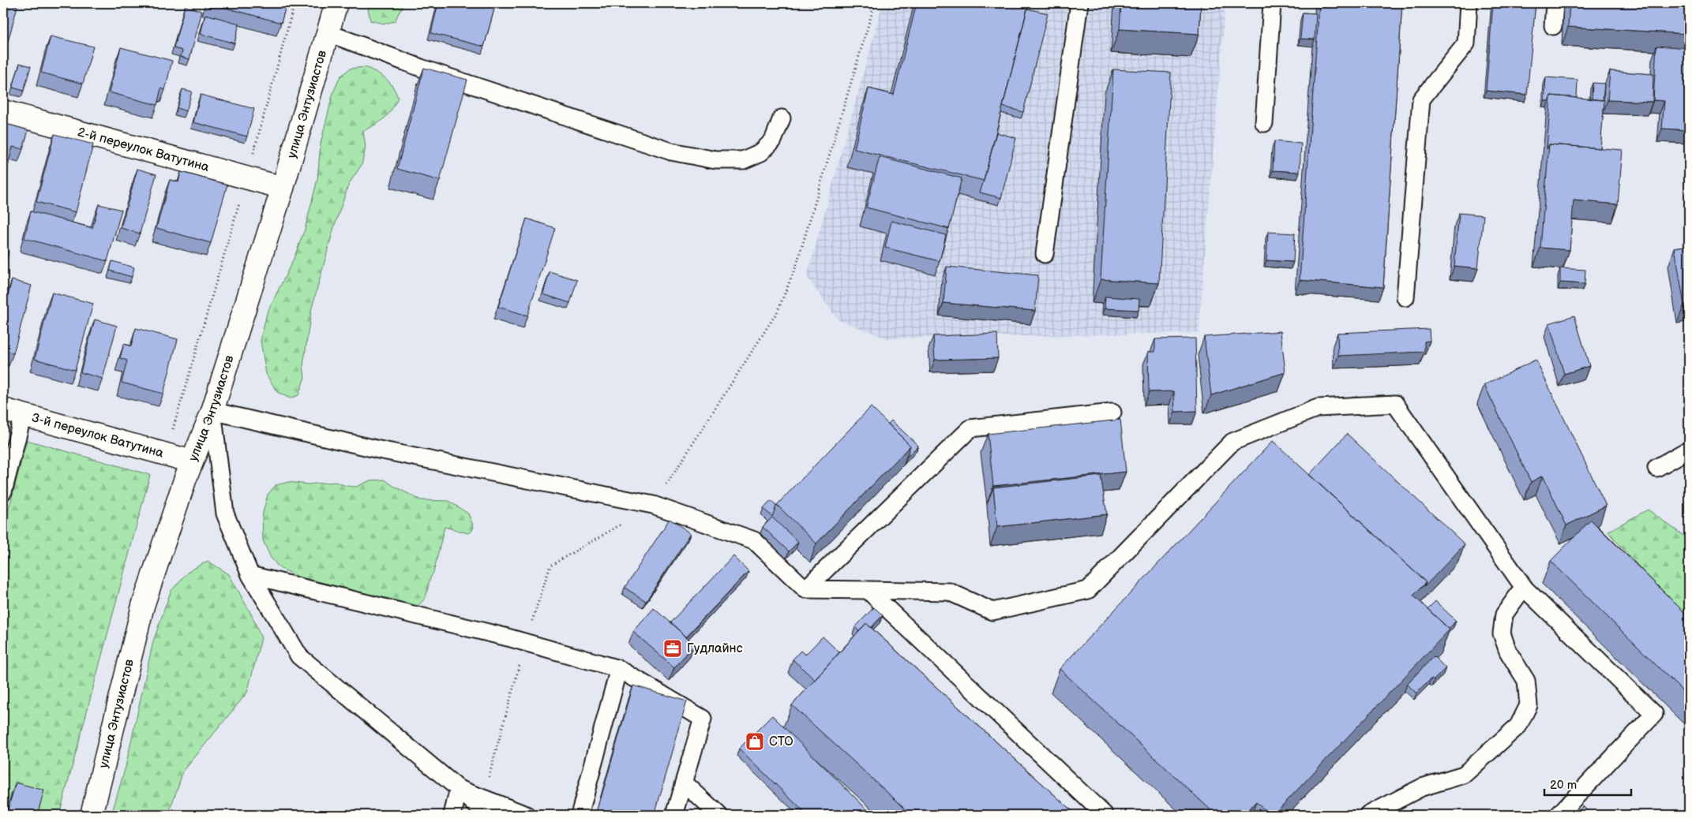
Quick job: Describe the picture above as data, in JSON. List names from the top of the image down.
{
  "streets": {
    "street": ["улица Энтузиастов", "2-й переулок Ватутина", "3-й переулок Ватутина"]
  },
  "crossings": [
    ["улица Энтузиастов", "2-й переулок Ватутина"],
    ["улица Энтузиастов", "3-й переулок Ватутина"]
  ],
  "places": {
    "office": ["Гудлайнс"],
    "shop": ["СТО"]
  },
  "scale_bar": "20 m"
}
